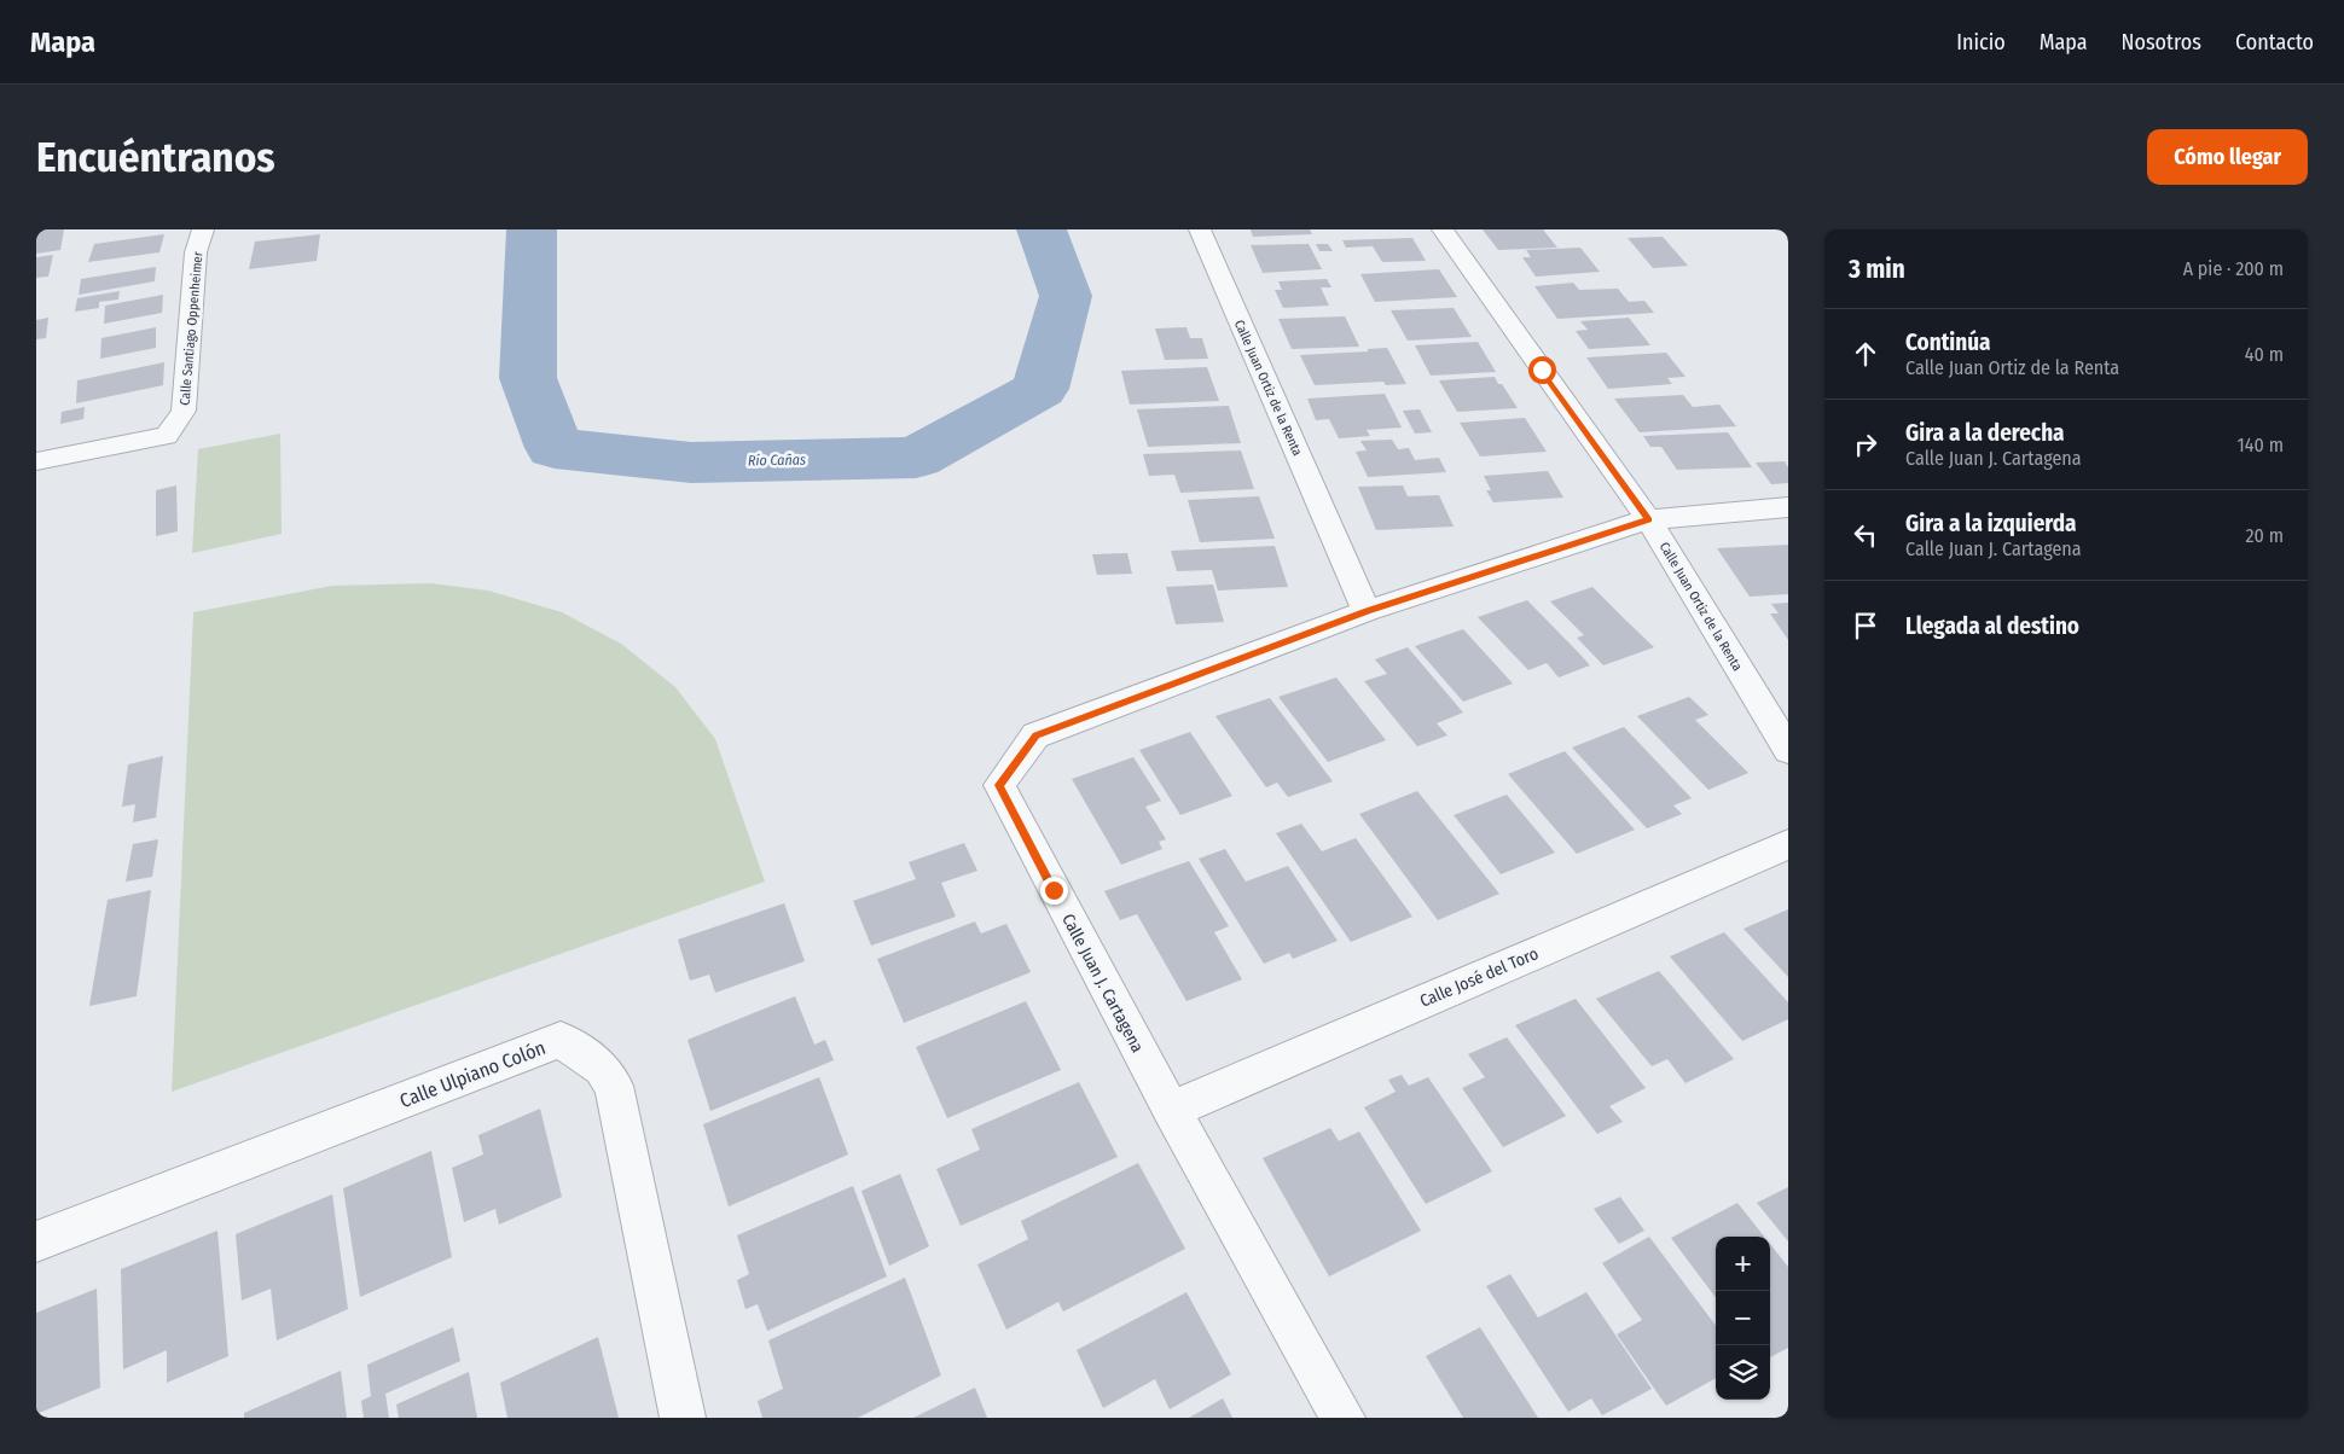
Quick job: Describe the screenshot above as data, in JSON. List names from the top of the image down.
{
  "streets": {
    "street": [
      "Calle Santiago Oppenheimer",
      "Calle Juan Ortiz de la Renta",
      "Calle José del Toro",
      "Calle Juan J. Cartagena",
      "Calle Ulpiano Colón"
    ]
  },
  "crossings": [
    ["Calle Juan Ortiz de la Renta", "Calle Juan J. Cartagena"],
    ["Calle José del Toro", "Calle Juan J. Cartagena"]
  ],
  "water": ["Río Cañas"],
  "page": {
    "header": "Mapa",
    "nav": [
      "Inicio",
      "Mapa",
      "Nosotros",
      "Contacto"
    ],
    "buttons": "Cómo llegar",
    "title": "Encuéntranos",
    "heading": ["3 min", "A pie · 200 m"],
    "list": [
      ["Continúa", "Calle Juan Ortiz de la Renta", "40 m"],
      ["Gira a la derecha", "Calle Juan J. Cartagena", "140 m"],
      ["Gira a la izquierda", "Calle Juan J. Cartagena", "20 m"],
      "Llegada al destino"
    ],
    "map_buttons": ["+", "−"]
  }
}
